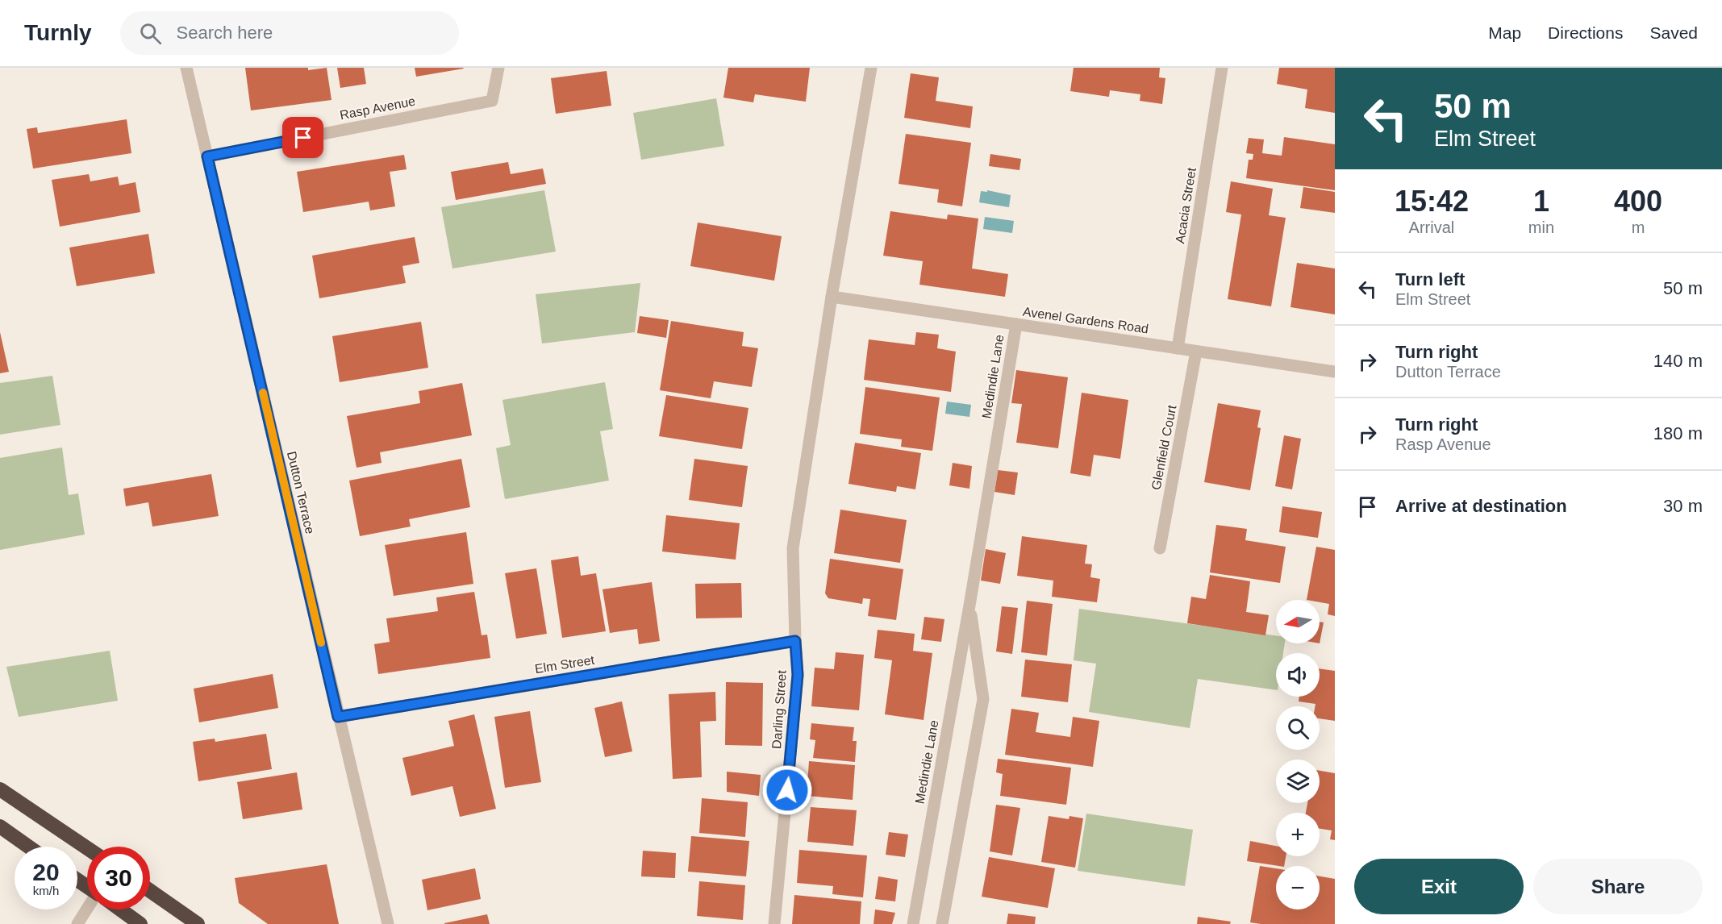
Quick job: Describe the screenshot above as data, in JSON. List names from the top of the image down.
{
  "streets": {
    "street": [
      "Rasp Avenue",
      "Acacia Street",
      "Avenel Gardens Road",
      "Medindie Lane",
      "Glenfield Court",
      "Dutton Terrace",
      "Elm Street",
      "Darling Street"
    ]
  },
  "crossings": [
    ["Rasp Avenue", "Dutton Terrace"],
    ["Acacia Street", "Avenel Gardens Road"],
    ["Avenel Gardens Road", "Medindie Lane"],
    ["Avenel Gardens Road", "Glenfield Court"],
    ["Dutton Terrace", "Elm Street"],
    ["Elm Street", "Darling Street"]
  ],
  "north": "left",
  "page": {
    "header": "Turnly",
    "search": "Search here",
    "nav": ["Map", "Directions", "Saved"],
    "turn": ["50 m", "Elm Street"],
    "eta": [
      "15:42",
      "Arrival",
      "1",
      "min",
      "400",
      "m"
    ],
    "list": [
      {
        "name": "Turn left",
        "note": "Elm Street",
        "value": "50 m"
      },
      {
        "name": "Turn right",
        "note": "Dutton Terrace",
        "value": "140 m"
      },
      {
        "name": "Turn right",
        "note": "Rasp Avenue",
        "value": "180 m"
      },
      {
        "name": "Arrive at destination",
        "value": "30 m"
      }
    ],
    "map_buttons": ["+", "−"],
    "speed": "20 km/h",
    "limit": "30",
    "buttons": ["Exit", "Share"]
  }
}
